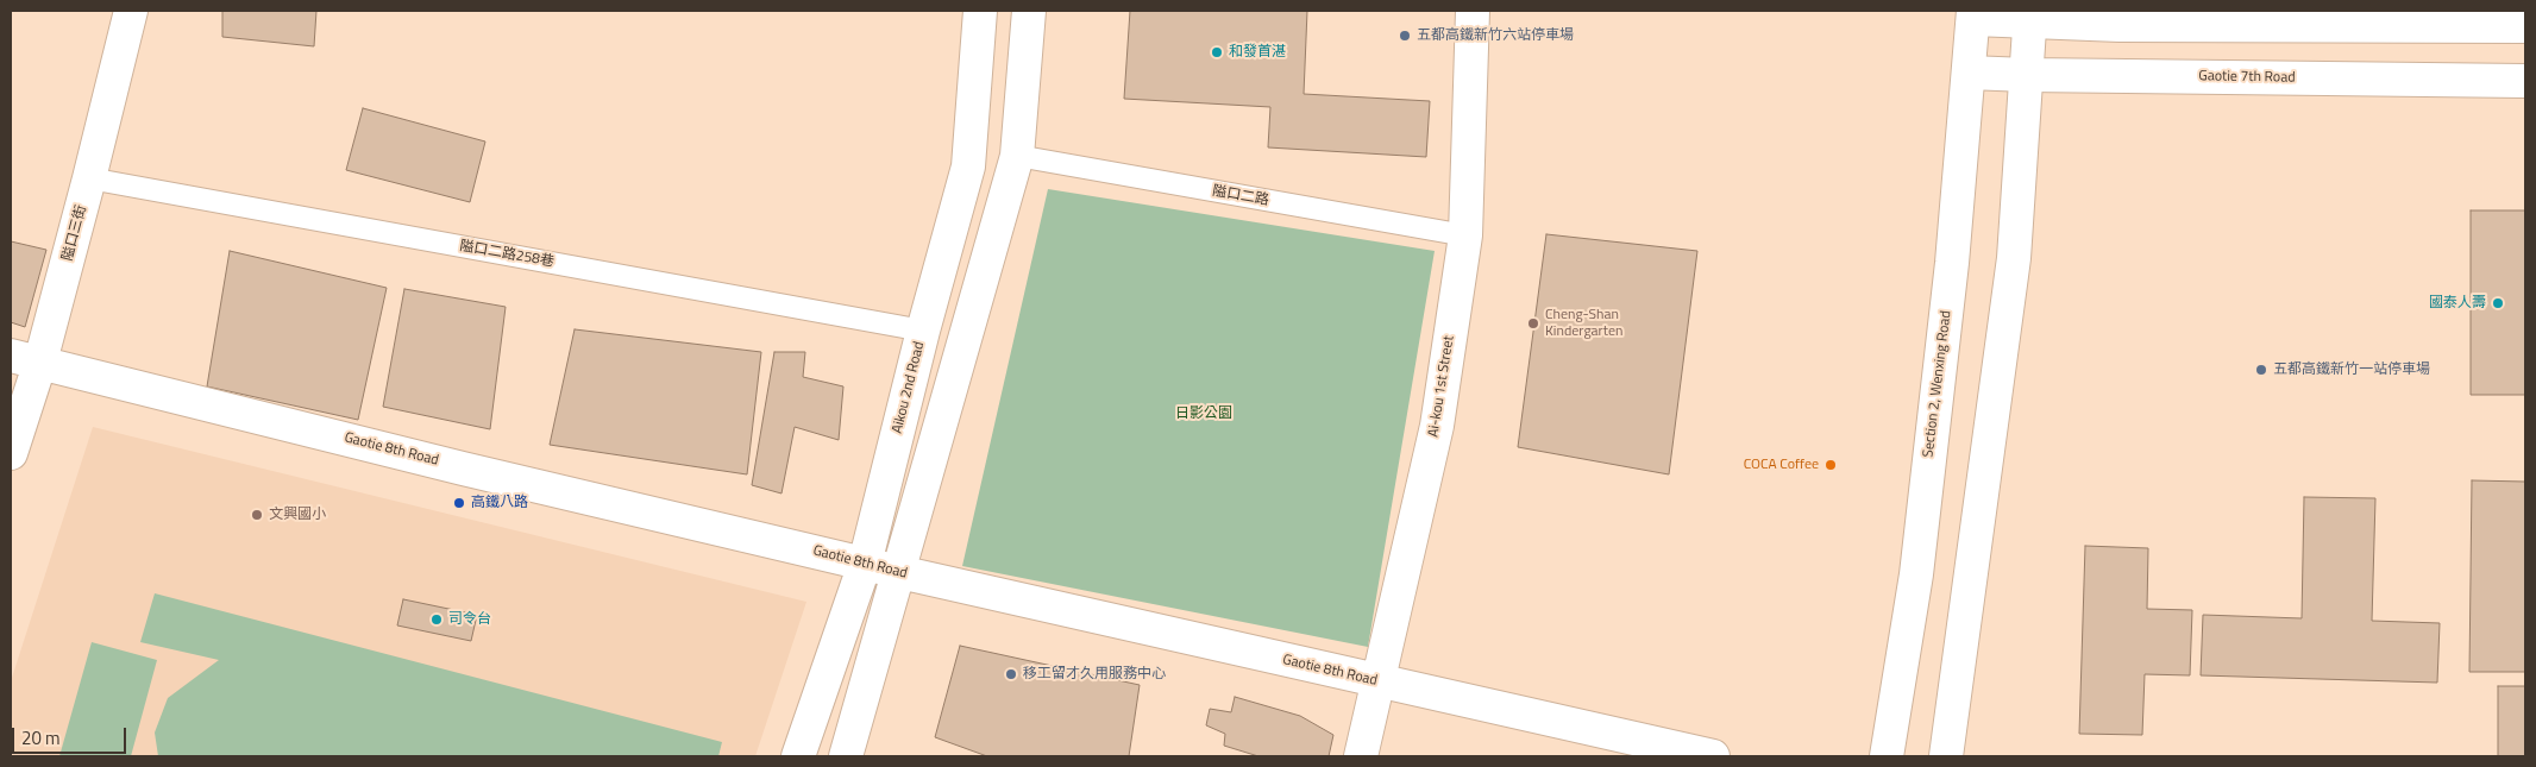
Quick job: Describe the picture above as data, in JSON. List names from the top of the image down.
{
  "streets": {
    "street": [
      "Gaotie 7th Road",
      "隘口三街",
      "Section 2, Wenxing Road",
      "Ai-kou 1st Street",
      "Aikou 2nd Road",
      "Gaotie 8th Road"
    ],
    "lane": ["隘口二路", "隘口二路258巷"]
  },
  "crossings": [
    ["Gaotie 7th Road", "Section 2, Wenxing Road"],
    ["隘口二路", "Ai-kou 1st Street"],
    ["隘口三街", "隘口二路258巷"],
    ["隘口三街", "Gaotie 8th Road"],
    ["隘口二路258巷", "Aikou 2nd Road"],
    ["Ai-kou 1st Street", "Gaotie 8th Road"],
    ["Aikou 2nd Road", "Gaotie 8th Road"]
  ],
  "parks": ["日影公園"],
  "places": [
    "五都高鐵新竹六站停車場",
    "和發首湛",
    "國泰人壽",
    "Cheng-Shan Kindergarten",
    "五都高鐵新竹一站停車場",
    "COCA Coffee",
    "高鐵八路",
    "文興國小",
    "司令台",
    "移工留才久用服務中心"
  ],
  "scale_bar": "20 m"
}
